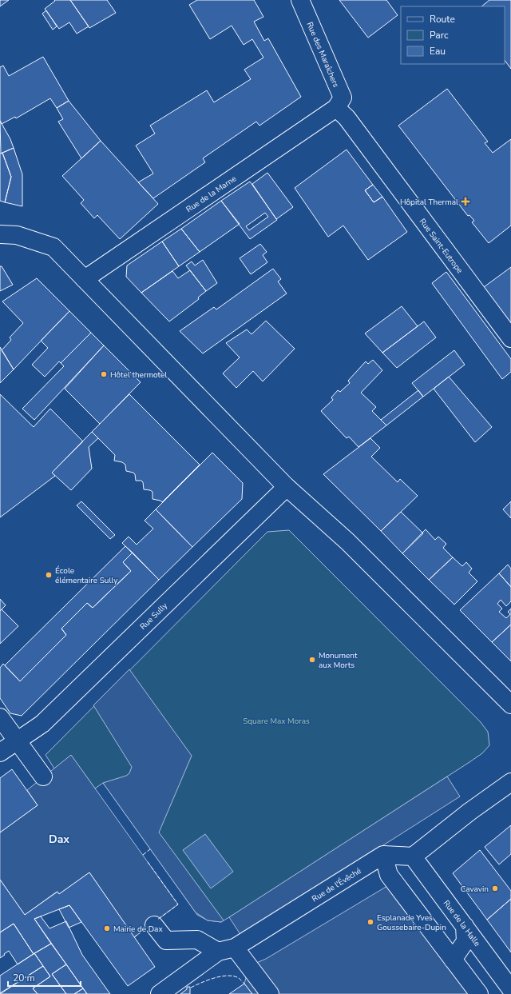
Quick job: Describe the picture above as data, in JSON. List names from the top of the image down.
{
  "streets": {
    "street": [
      "Rue des Maraîchers",
      "Rue de la Marne",
      "Rue Saint-Eutrope",
      "Rue Sully",
      "Rue de l'Évêché",
      "Rue de la Halle"
    ]
  },
  "crossings": [
    ["Rue des Maraîchers", "Rue de la Marne"],
    ["Rue des Maraîchers", "Rue Saint-Eutrope"],
    ["Rue de la Marne", "Rue Saint-Eutrope"]
  ],
  "districts": ["Dax"],
  "parks": ["Square Max Moras"],
  "places": {
    "health": ["Hôpital Thermal"],
    "other": [
      "Hôtel thermotel",
      "École élémentaire Sully",
      "Monument aux Morts",
      "Cavavin",
      "Esplanade Yves Goussebaire-Dupin",
      "Mairie de Dax"
    ]
  },
  "legend": ["Route", "Parc", "Eau"],
  "scale_bar": "20 m"
}
